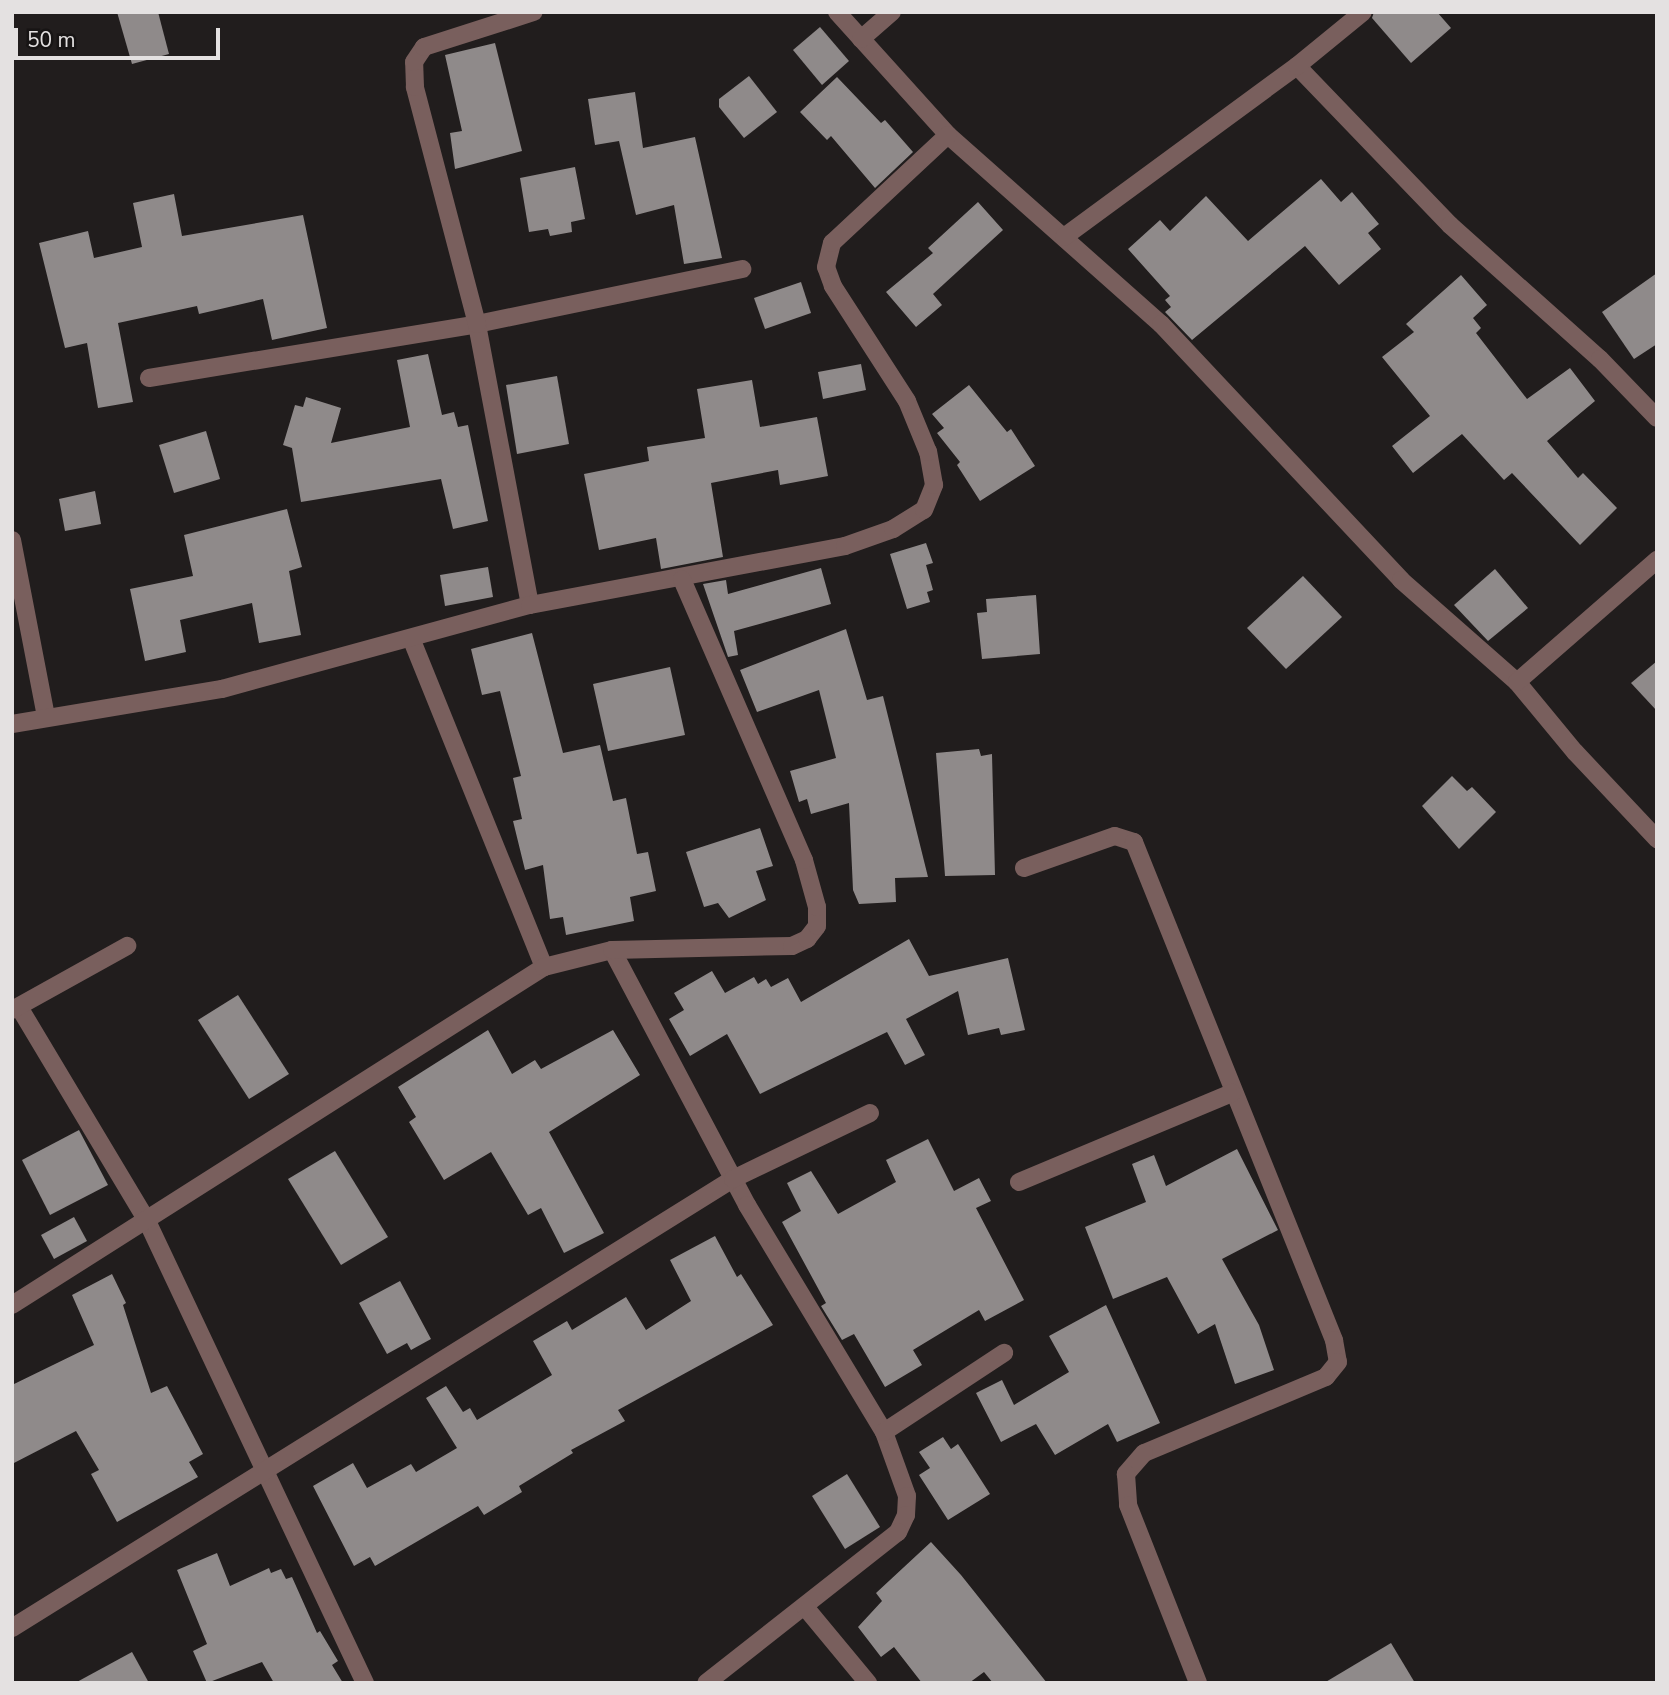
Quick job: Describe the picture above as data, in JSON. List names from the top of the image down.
{
  "scale_bar": "50 m"
}
